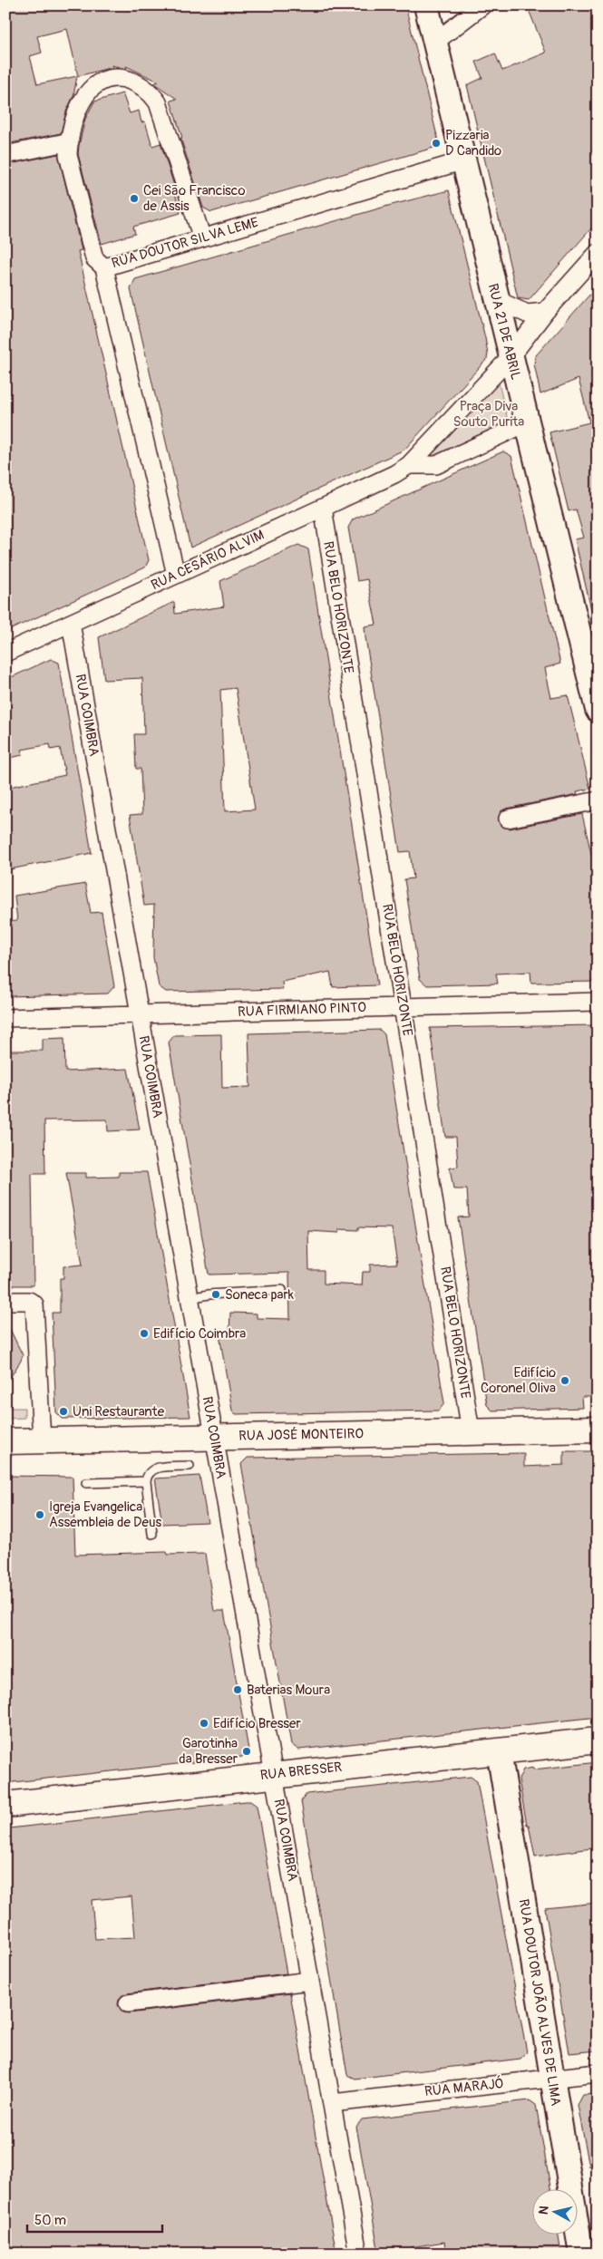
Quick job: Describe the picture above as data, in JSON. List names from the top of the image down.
{
  "streets": {
    "main road": ["RUA JOSÉ MONTEIRO", "RUA BRESSER"],
    "street": [
      "RUA DOUTOR SILVA LEME",
      "RUA 21 DE ABRIL",
      "RUA CESÁRIO ALVIM",
      "RUA BELO HORIZONTE",
      "RUA COIMBRA",
      "RUA FIRMIANO PINTO",
      "RUA DOUTOR JOÃO ALVES DE LIMA",
      "RUA MARAJÓ"
    ]
  },
  "crossings": [
    ["RUA DOUTOR SILVA LEME", "RUA 21 DE ABRIL"],
    ["RUA DOUTOR SILVA LEME", "RUA CESÁRIO ALVIM"],
    ["RUA 21 DE ABRIL", "RUA CESÁRIO ALVIM"],
    ["RUA CESÁRIO ALVIM", "RUA BELO HORIZONTE"],
    ["RUA CESÁRIO ALVIM", "RUA COIMBRA"],
    ["RUA BELO HORIZONTE", "RUA FIRMIANO PINTO"],
    ["RUA BELO HORIZONTE", "RUA JOSÉ MONTEIRO"],
    ["RUA COIMBRA", "RUA FIRMIANO PINTO"],
    ["RUA COIMBRA", "RUA JOSÉ MONTEIRO"],
    ["RUA COIMBRA", "RUA BRESSER"],
    ["RUA COIMBRA", "RUA MARAJÓ"],
    ["RUA BRESSER", "RUA DOUTOR JOÃO ALVES DE LIMA"],
    ["RUA DOUTOR JOÃO ALVES DE LIMA", "RUA MARAJÓ"]
  ],
  "parks": ["Praça Diva Souto Purita"],
  "places": [
    "Pizzaria D Candido",
    "Cei São Francisco de Assis",
    "Soneca park",
    "Edifício Coimbra",
    "Edifício Coronel Oliva",
    "Uni Restaurante",
    "Igreja Evangelica Assembleia de Deus",
    "Baterias Moura",
    "Edifício Bresser",
    "Garotinha da Bresser"
  ],
  "scale_bar": "50 m",
  "north": "left"
}
